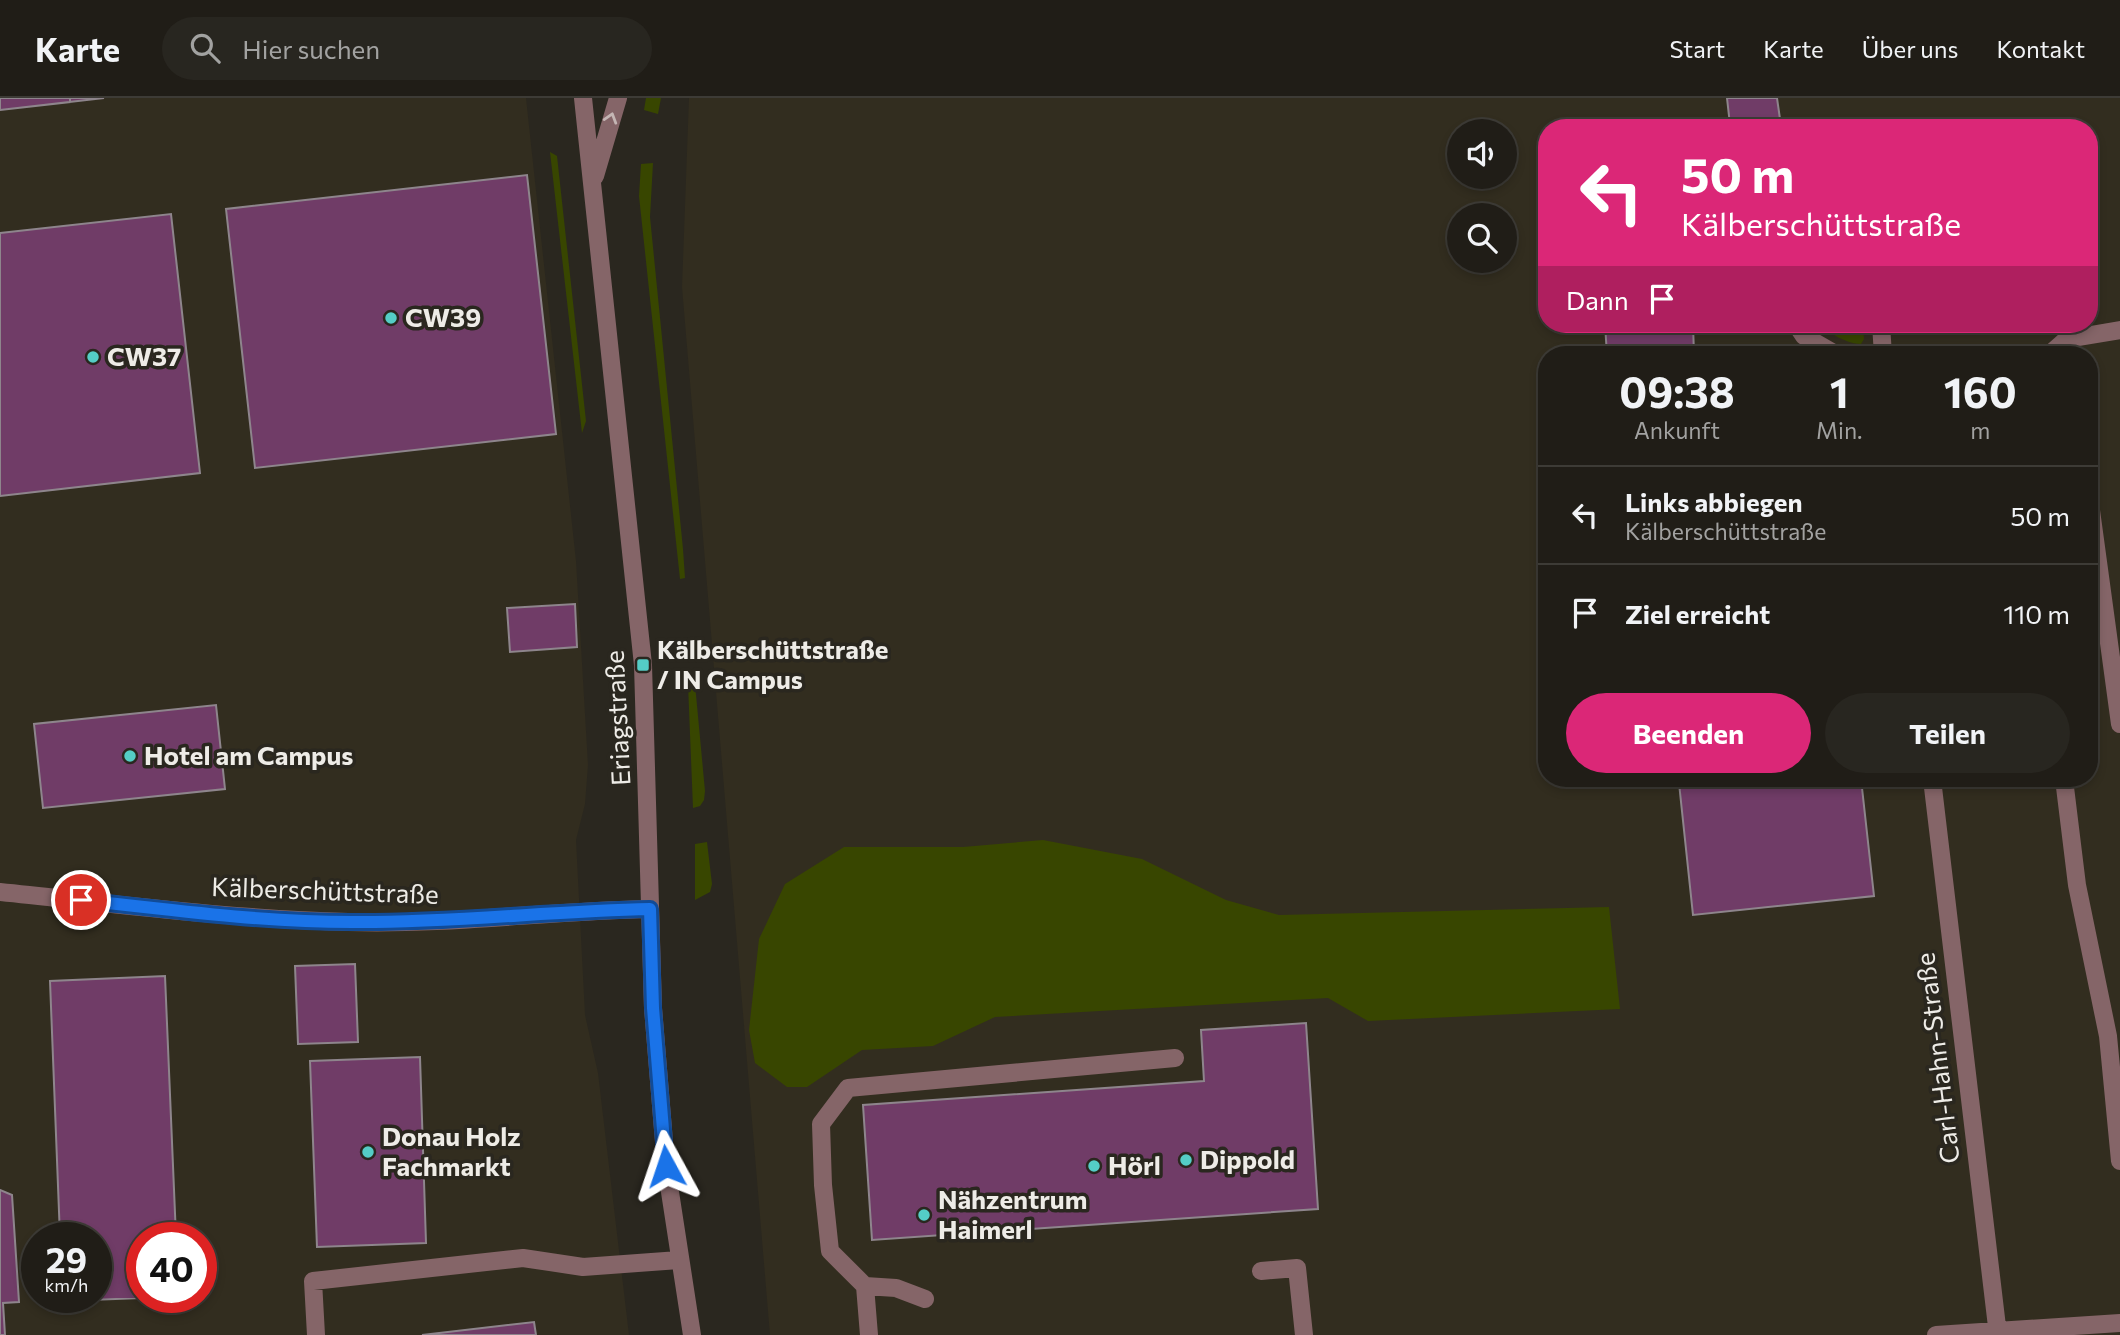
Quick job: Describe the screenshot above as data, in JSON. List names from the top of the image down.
{
  "streets": {
    "street": ["Eriagstraße", "Kälberschüttstraße", "Carl-Hahn-Straße"]
  },
  "crossings": [
    ["Eriagstraße", "Kälberschüttstraße"]
  ],
  "places": {
    "other": [
      "CW39",
      "CW37",
      "Hotel am Campus",
      "Donau Holz Fachmarkt",
      "Dippold",
      "Hörl",
      "Nähzentrum Haimerl"
    ],
    "transit": ["Kälberschüttstraße / IN Campus"]
  },
  "page": {
    "header": "Karte",
    "search": "Hier suchen",
    "nav": [
      "Start",
      "Karte",
      "Über uns",
      "Kontakt"
    ],
    "turn": ["50 m", "Kälberschüttstraße"],
    "then": "Dann",
    "eta": [
      "09:38",
      "Ankunft",
      "1",
      "Min.",
      "160",
      "m"
    ],
    "list": [
      {
        "name": "Links abbiegen",
        "note": "Kälberschüttstraße",
        "value": "50 m"
      },
      {
        "name": "Ziel erreicht",
        "value": "110 m"
      }
    ],
    "buttons": ["Beenden", "Teilen"],
    "speed": "29 km/h",
    "limit": "40"
  }
}
